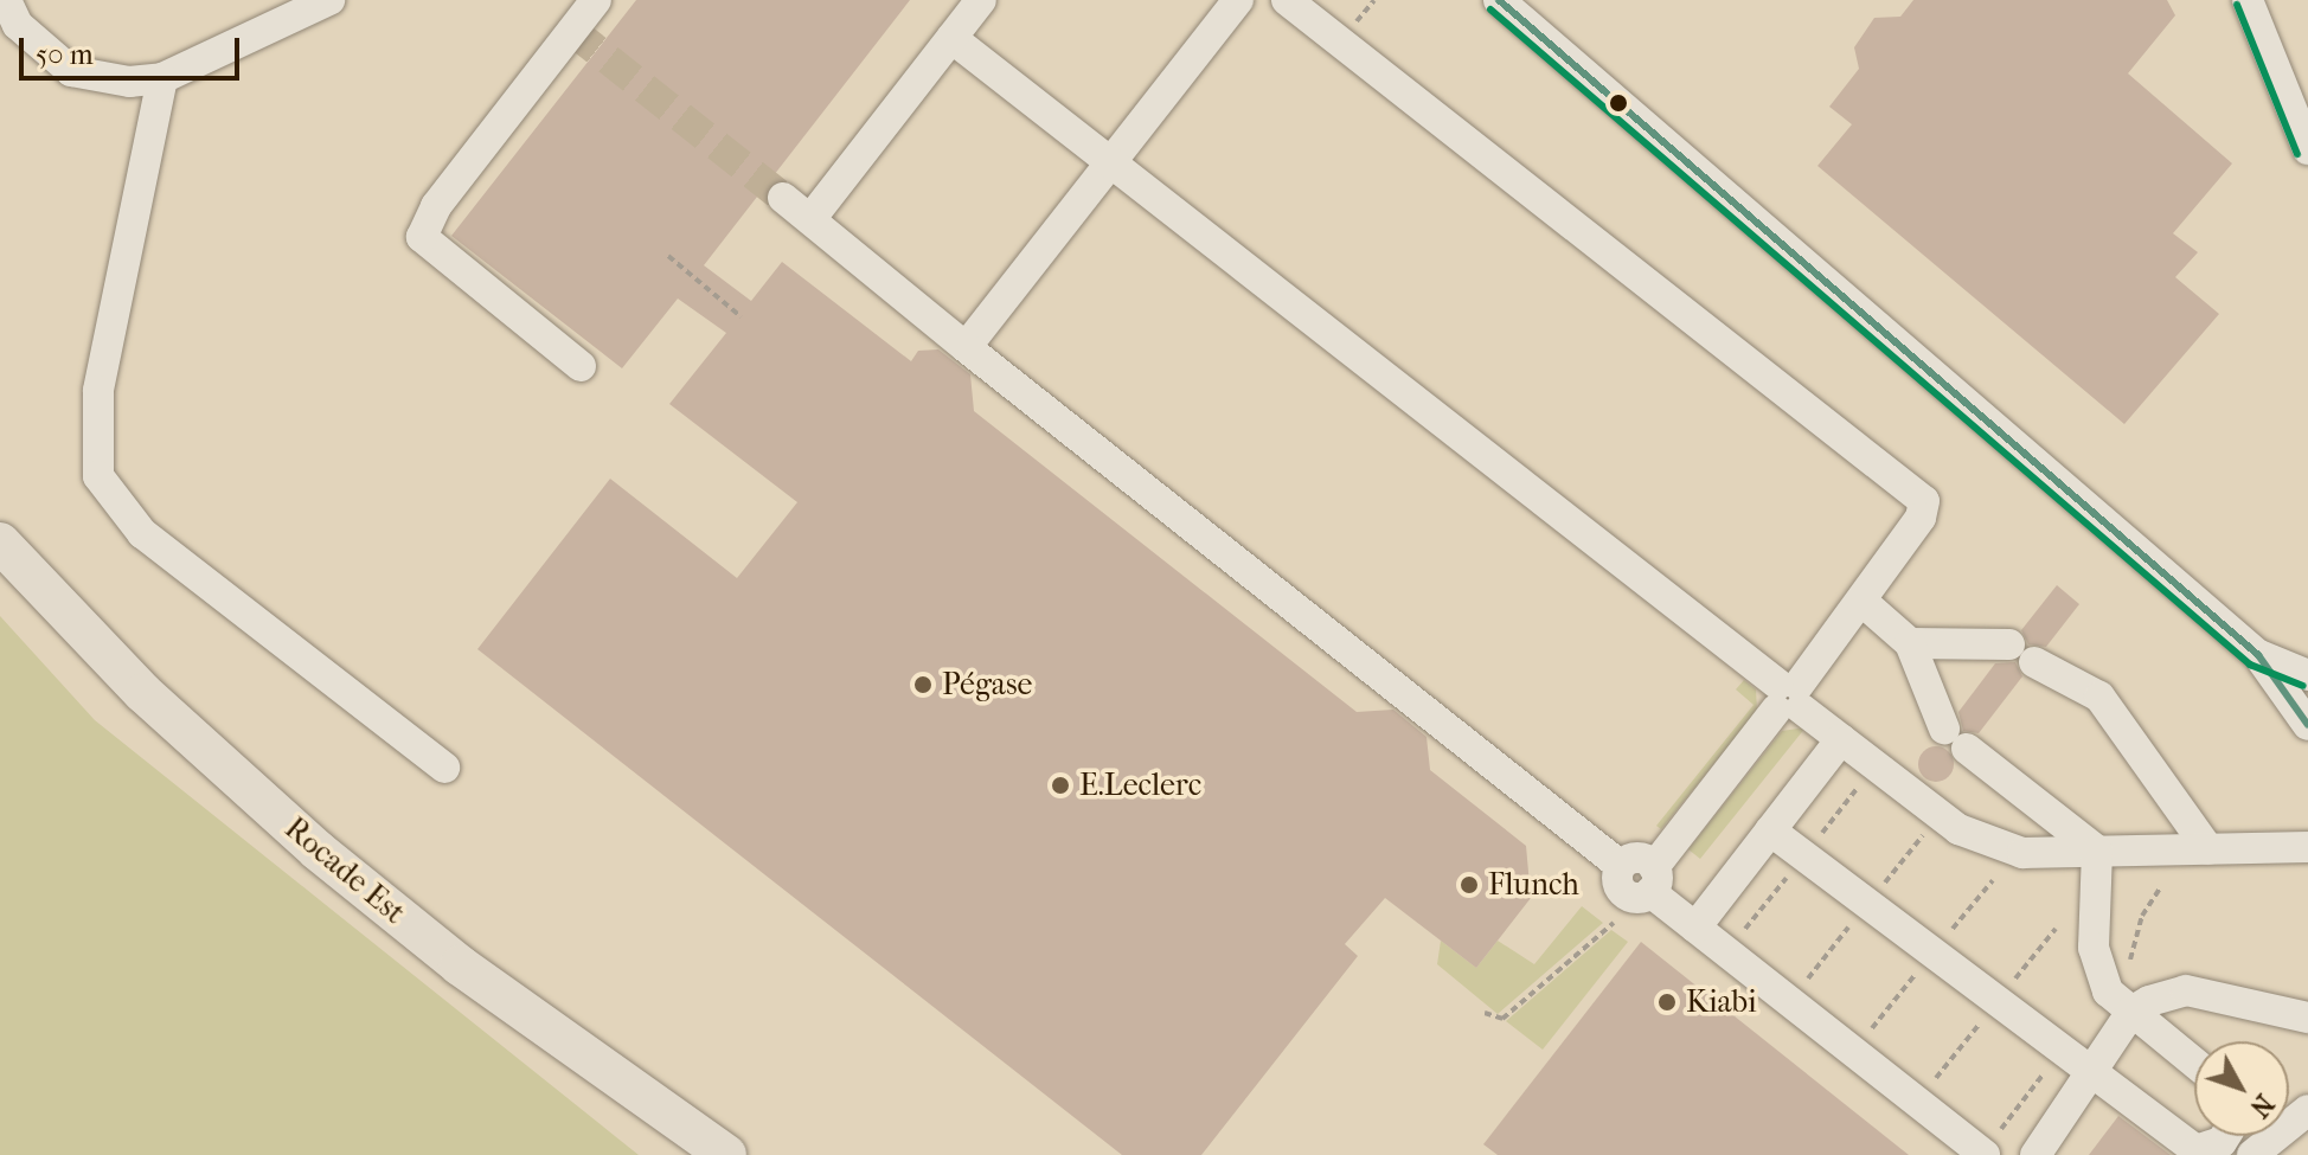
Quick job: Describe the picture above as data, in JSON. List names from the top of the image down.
{
  "streets": {
    "main road": ["Rocade Est"]
  },
  "places": [
    "Pégase",
    "E.Leclerc",
    "Flunch",
    "Kiabi"
  ],
  "scale_bar": "50 m",
  "north": "bottom right"
}
